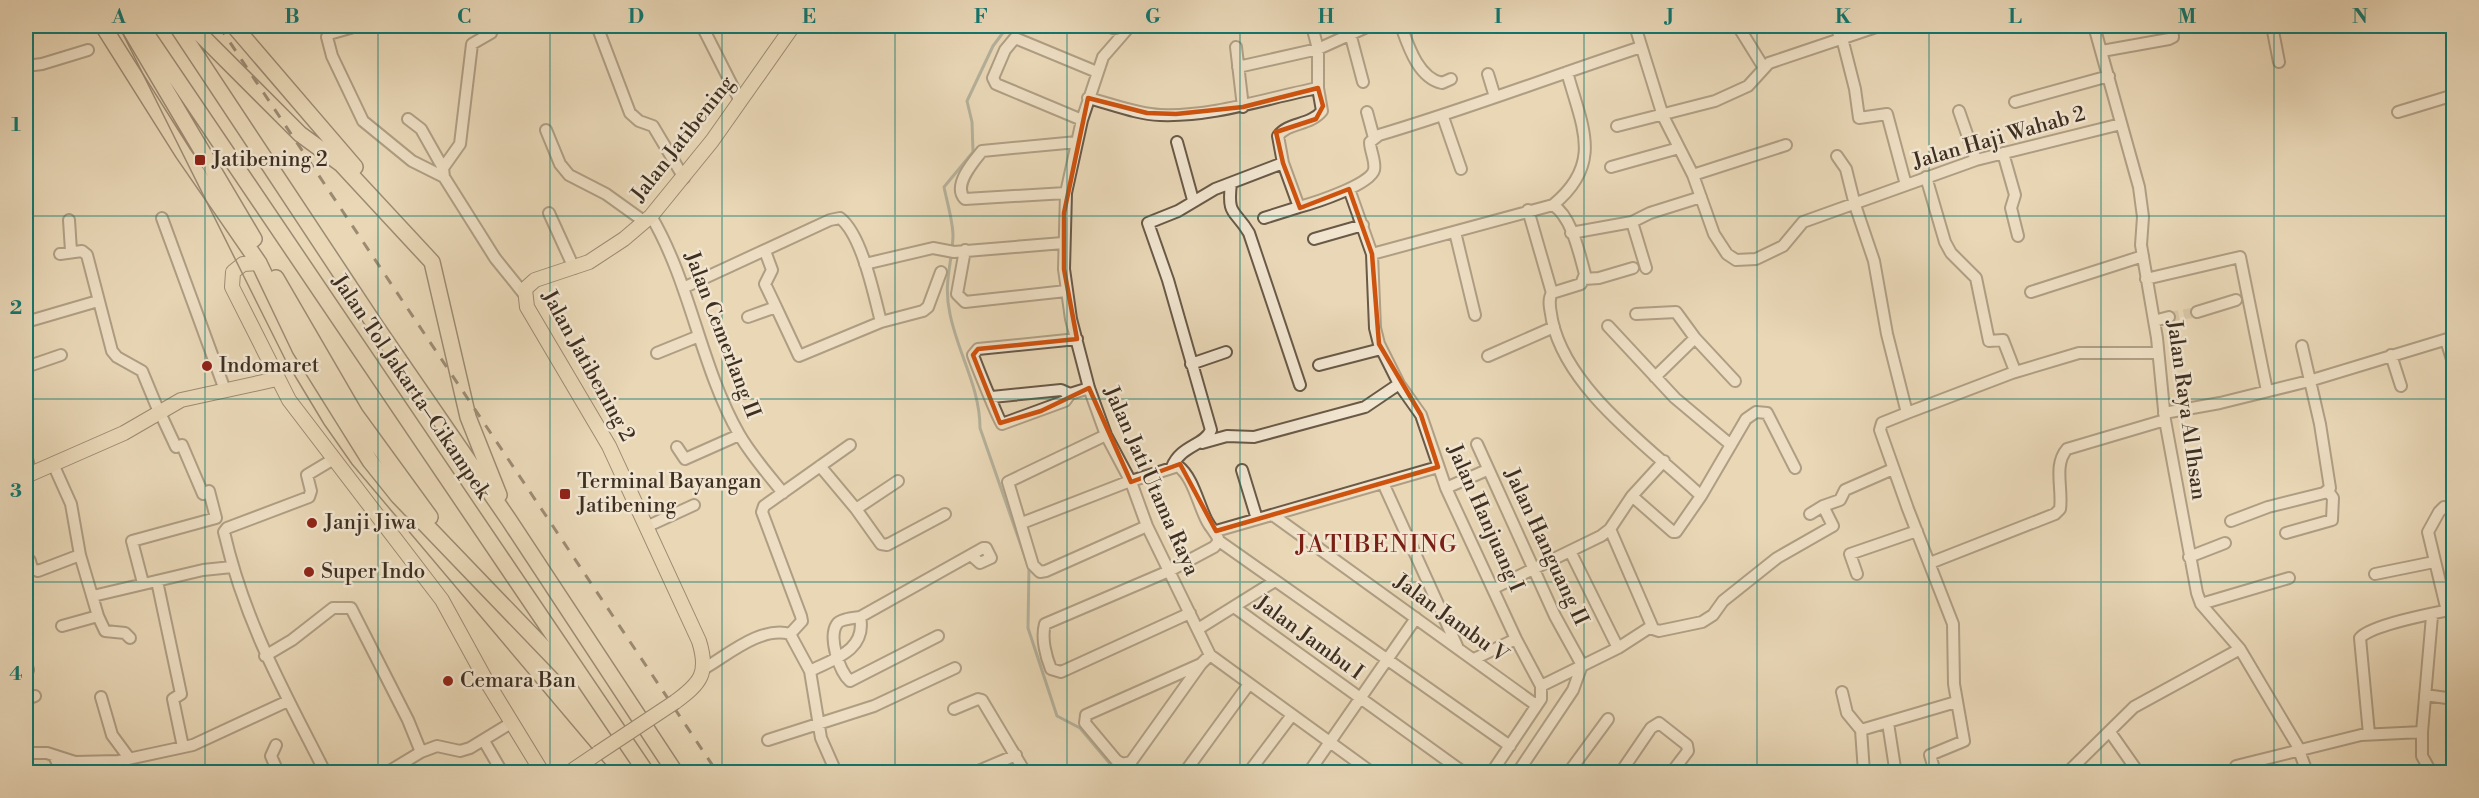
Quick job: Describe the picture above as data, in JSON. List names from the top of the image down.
{
  "streets": {
    "highway": ["Jalan Tol Jakarta–Cikampek"],
    "main road": ["Jalan Jatibening", "Jalan Jatibening 2"],
    "street": [
      "Jalan Haji Wahab 2",
      "Jalan Cemerlang II",
      "Jalan Raya Al Ihsan",
      "Jalan Jati Utama Raya",
      "Jalan Hanjuang I",
      "Jalan Hanguang II",
      "Jalan Jambu V",
      "Jalan Jambu I"
    ]
  },
  "crossings": [
    ["Jalan Haji Wahab 2", "Jalan Raya Al Ihsan"],
    ["Jalan Jatibening", "Jalan Cemerlang II"],
    ["Jalan Jatibening", "Jalan Jatibening 2"]
  ],
  "districts": ["JATIBENING"],
  "places": {
    "transit": ["Jatibening 2", "Terminal Bayangan Jatibening"],
    "other": [
      "Indomaret",
      "Janji Jiwa",
      "Super Indo",
      "Cemara Ban"
    ]
  },
  "grid": {
    "columns": [
      "A",
      "B",
      "C",
      "D",
      "E",
      "F",
      "G",
      "H",
      "I",
      "J",
      "K",
      "L",
      "M",
      "N"
    ],
    "rows": [
      "1",
      "2",
      "3",
      "4"
    ]
  }
}
